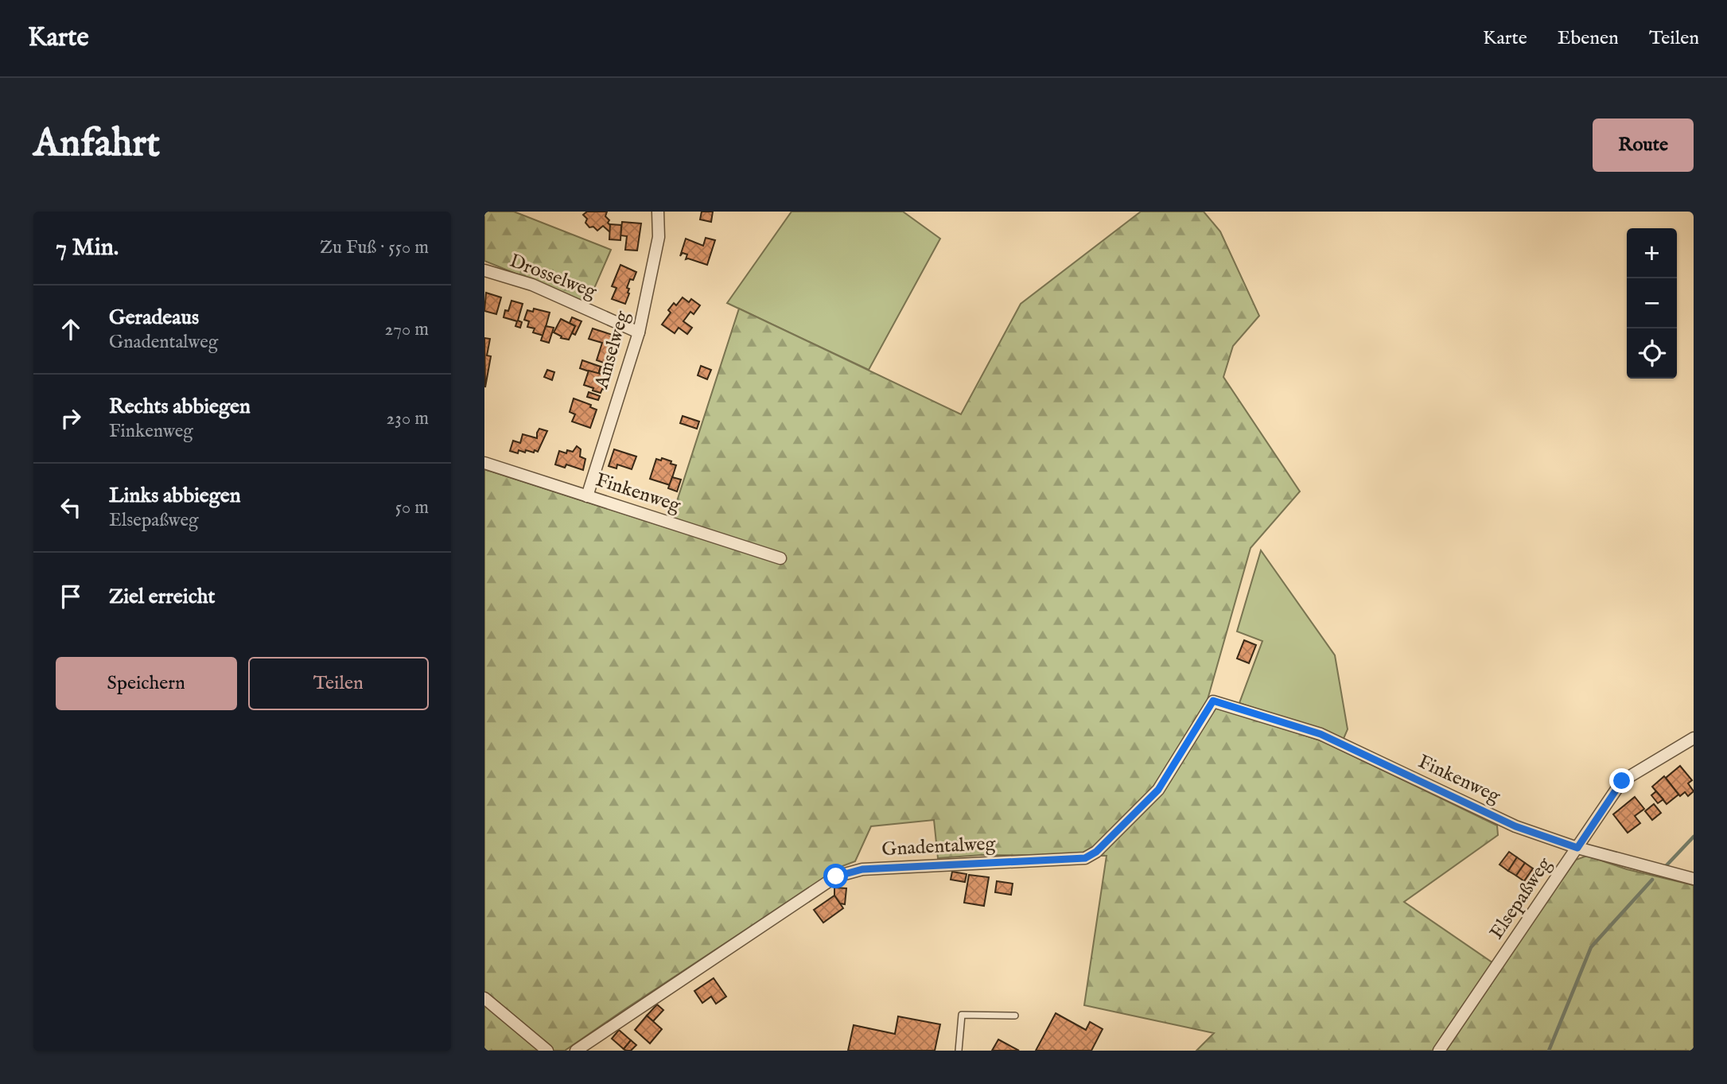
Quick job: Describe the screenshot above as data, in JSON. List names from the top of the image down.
{
  "streets": {
    "street": [
      "Drosselweg",
      "Amselweg",
      "Finkenweg",
      "Gnadentalweg",
      "Elsepaßweg"
    ]
  },
  "crossings": [
    ["Drosselweg", "Amselweg"],
    ["Amselweg", "Finkenweg"],
    ["Finkenweg", "Gnadentalweg"],
    ["Finkenweg", "Elsepaßweg"]
  ],
  "page": {
    "header": "Karte",
    "nav": ["Karte", "Ebenen", "Teilen"],
    "buttons": [
      "Route",
      ["Speichern", "Teilen"]
    ],
    "title": "Anfahrt",
    "heading": ["7 Min.", "Zu Fuß · 550 m"],
    "map_buttons": ["+", "−"],
    "list": [
      ["Geradeaus", "Gnadentalweg", "270 m"],
      ["Rechts abbiegen", "Finkenweg", "230 m"],
      ["Links abbiegen", "Elsepaßweg", "50 m"],
      "Ziel erreicht"
    ]
  }
}
